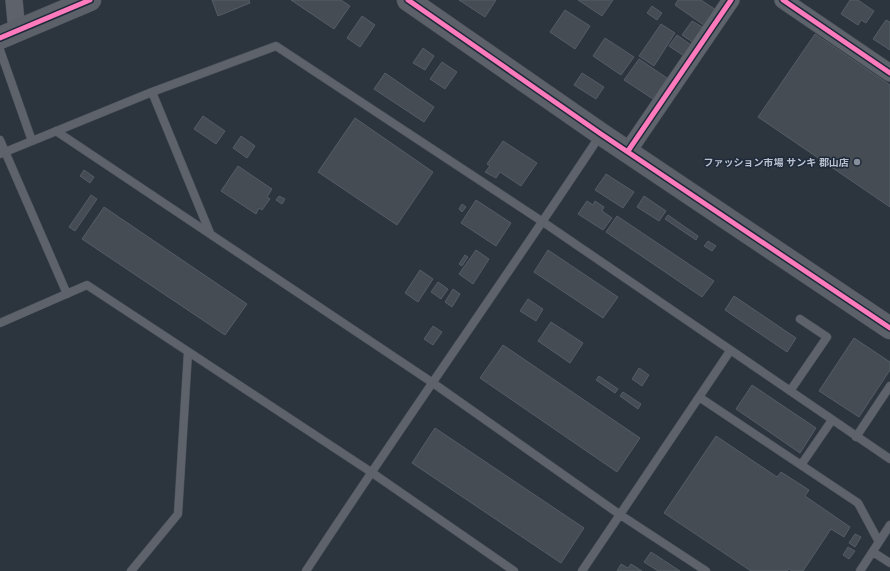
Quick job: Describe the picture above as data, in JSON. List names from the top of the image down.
{
  "places": ["ファッション市場 サンキ 郡山店"]
}
